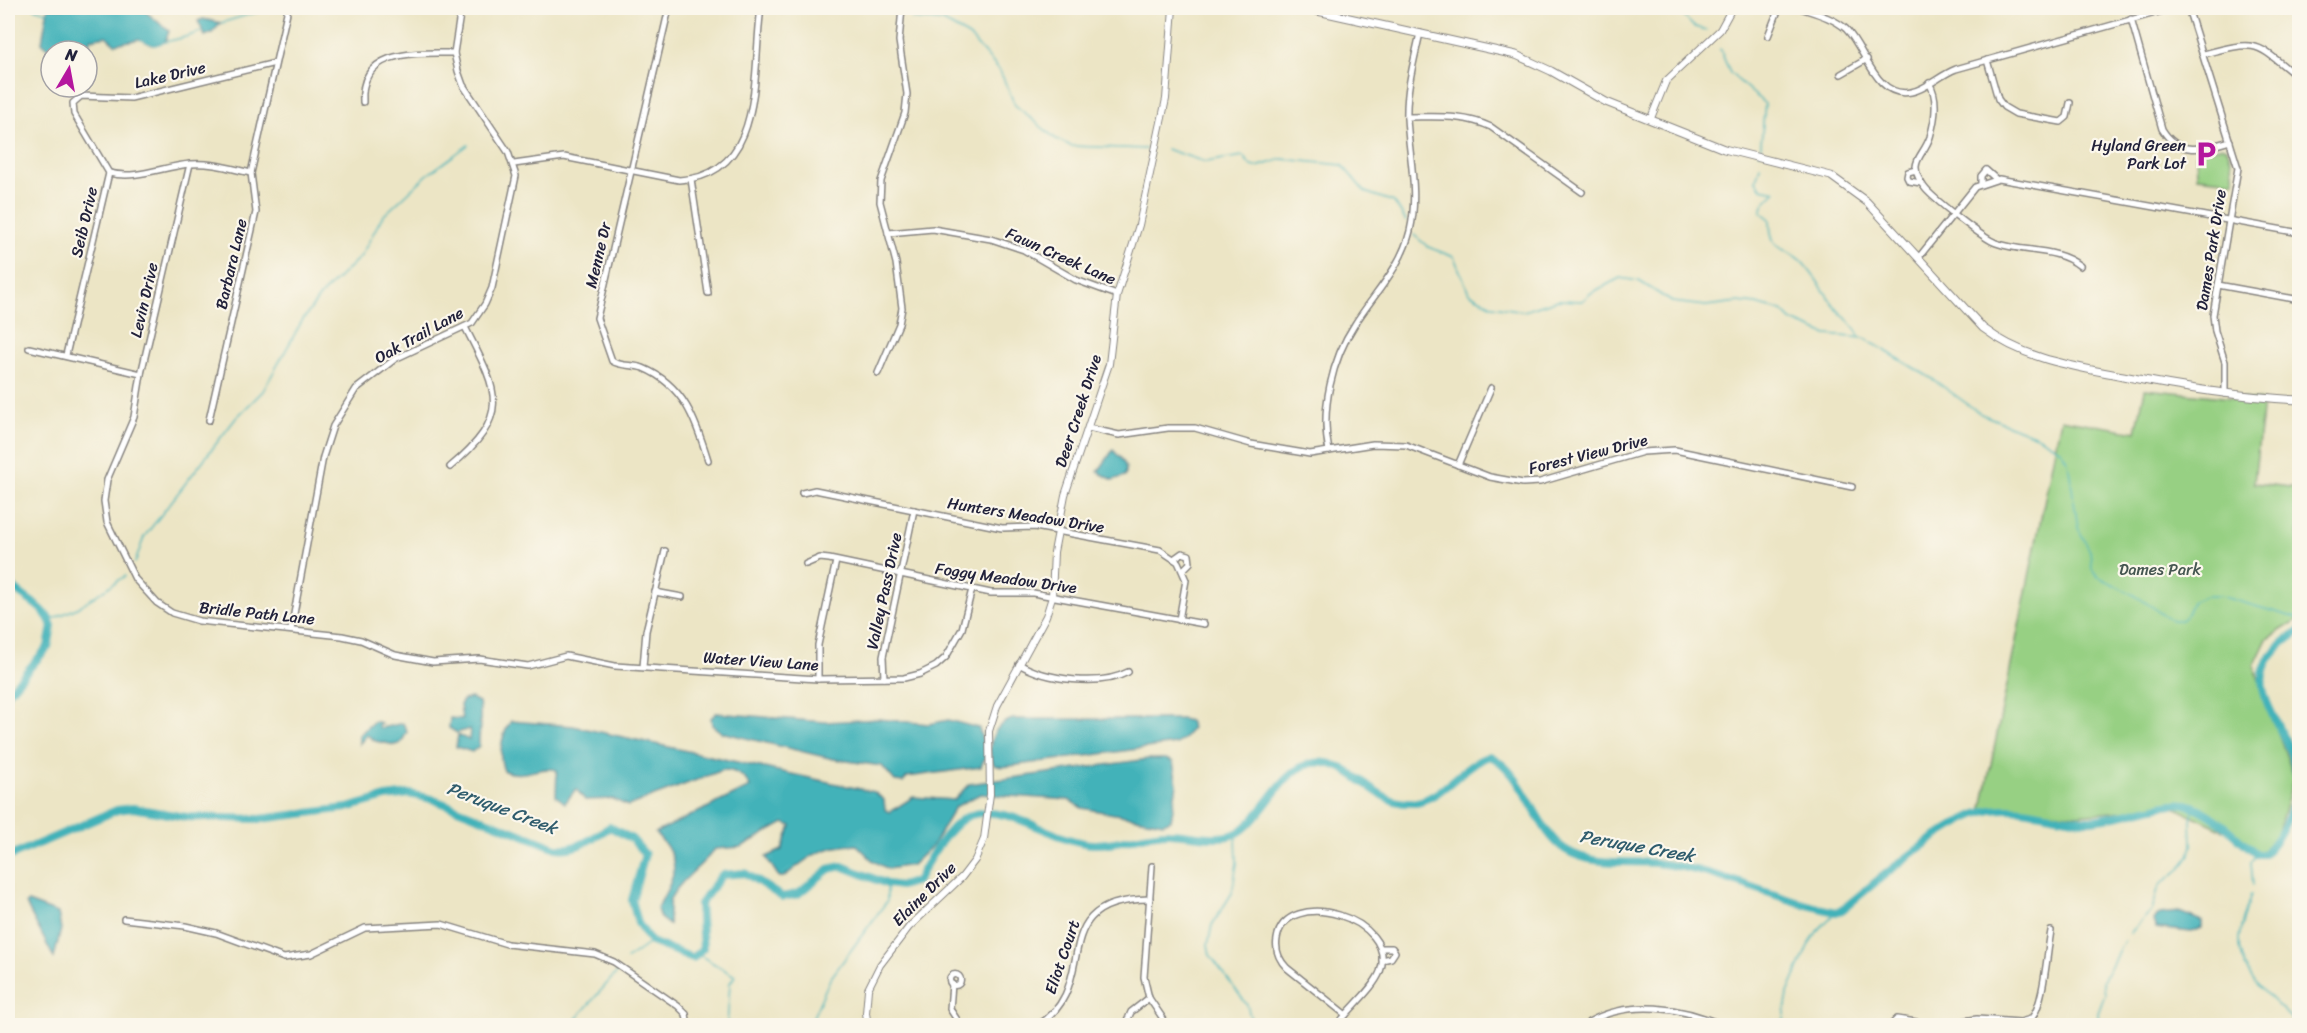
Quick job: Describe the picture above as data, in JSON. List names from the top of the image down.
{
  "streets": {
    "street": [
      "Lake Drive",
      "Seib Drive",
      "Dames Park Drive",
      "Menne Dr",
      "Fawn Creek Lane",
      "Barbara Lane",
      "Levin Drive",
      "Oak Trail Lane",
      "Deer Creek Drive",
      "Forest View Drive",
      "Hunters Meadow Drive",
      "Foggy Meadow Drive",
      "Valley Pass Drive",
      "Bridle Path Lane",
      "Water View Lane",
      "Elaine Drive",
      "Eliot Court"
    ]
  },
  "crossings": [
    ["Lake Drive", "Seib Drive"],
    ["Lake Drive", "Barbara Lane"],
    ["Fawn Creek Lane", "Deer Creek Drive"],
    ["Levin Drive", "Bridle Path Lane"],
    ["Oak Trail Lane", "Bridle Path Lane"],
    ["Deer Creek Drive", "Forest View Drive"],
    ["Deer Creek Drive", "Hunters Meadow Drive"],
    ["Deer Creek Drive", "Foggy Meadow Drive"],
    ["Deer Creek Drive", "Elaine Drive"],
    ["Hunters Meadow Drive", "Foggy Meadow Drive"],
    ["Hunters Meadow Drive", "Valley Pass Drive"],
    ["Foggy Meadow Drive", "Valley Pass Drive"],
    ["Foggy Meadow Drive", "Water View Lane"],
    ["Valley Pass Drive", "Water View Lane"],
    ["Bridle Path Lane", "Water View Lane"]
  ],
  "water": ["Peruque Creek"],
  "parks": ["Dames Park"],
  "places": {
    "parking": ["Hyland Green Park Lot"]
  },
  "north": "top"
}
